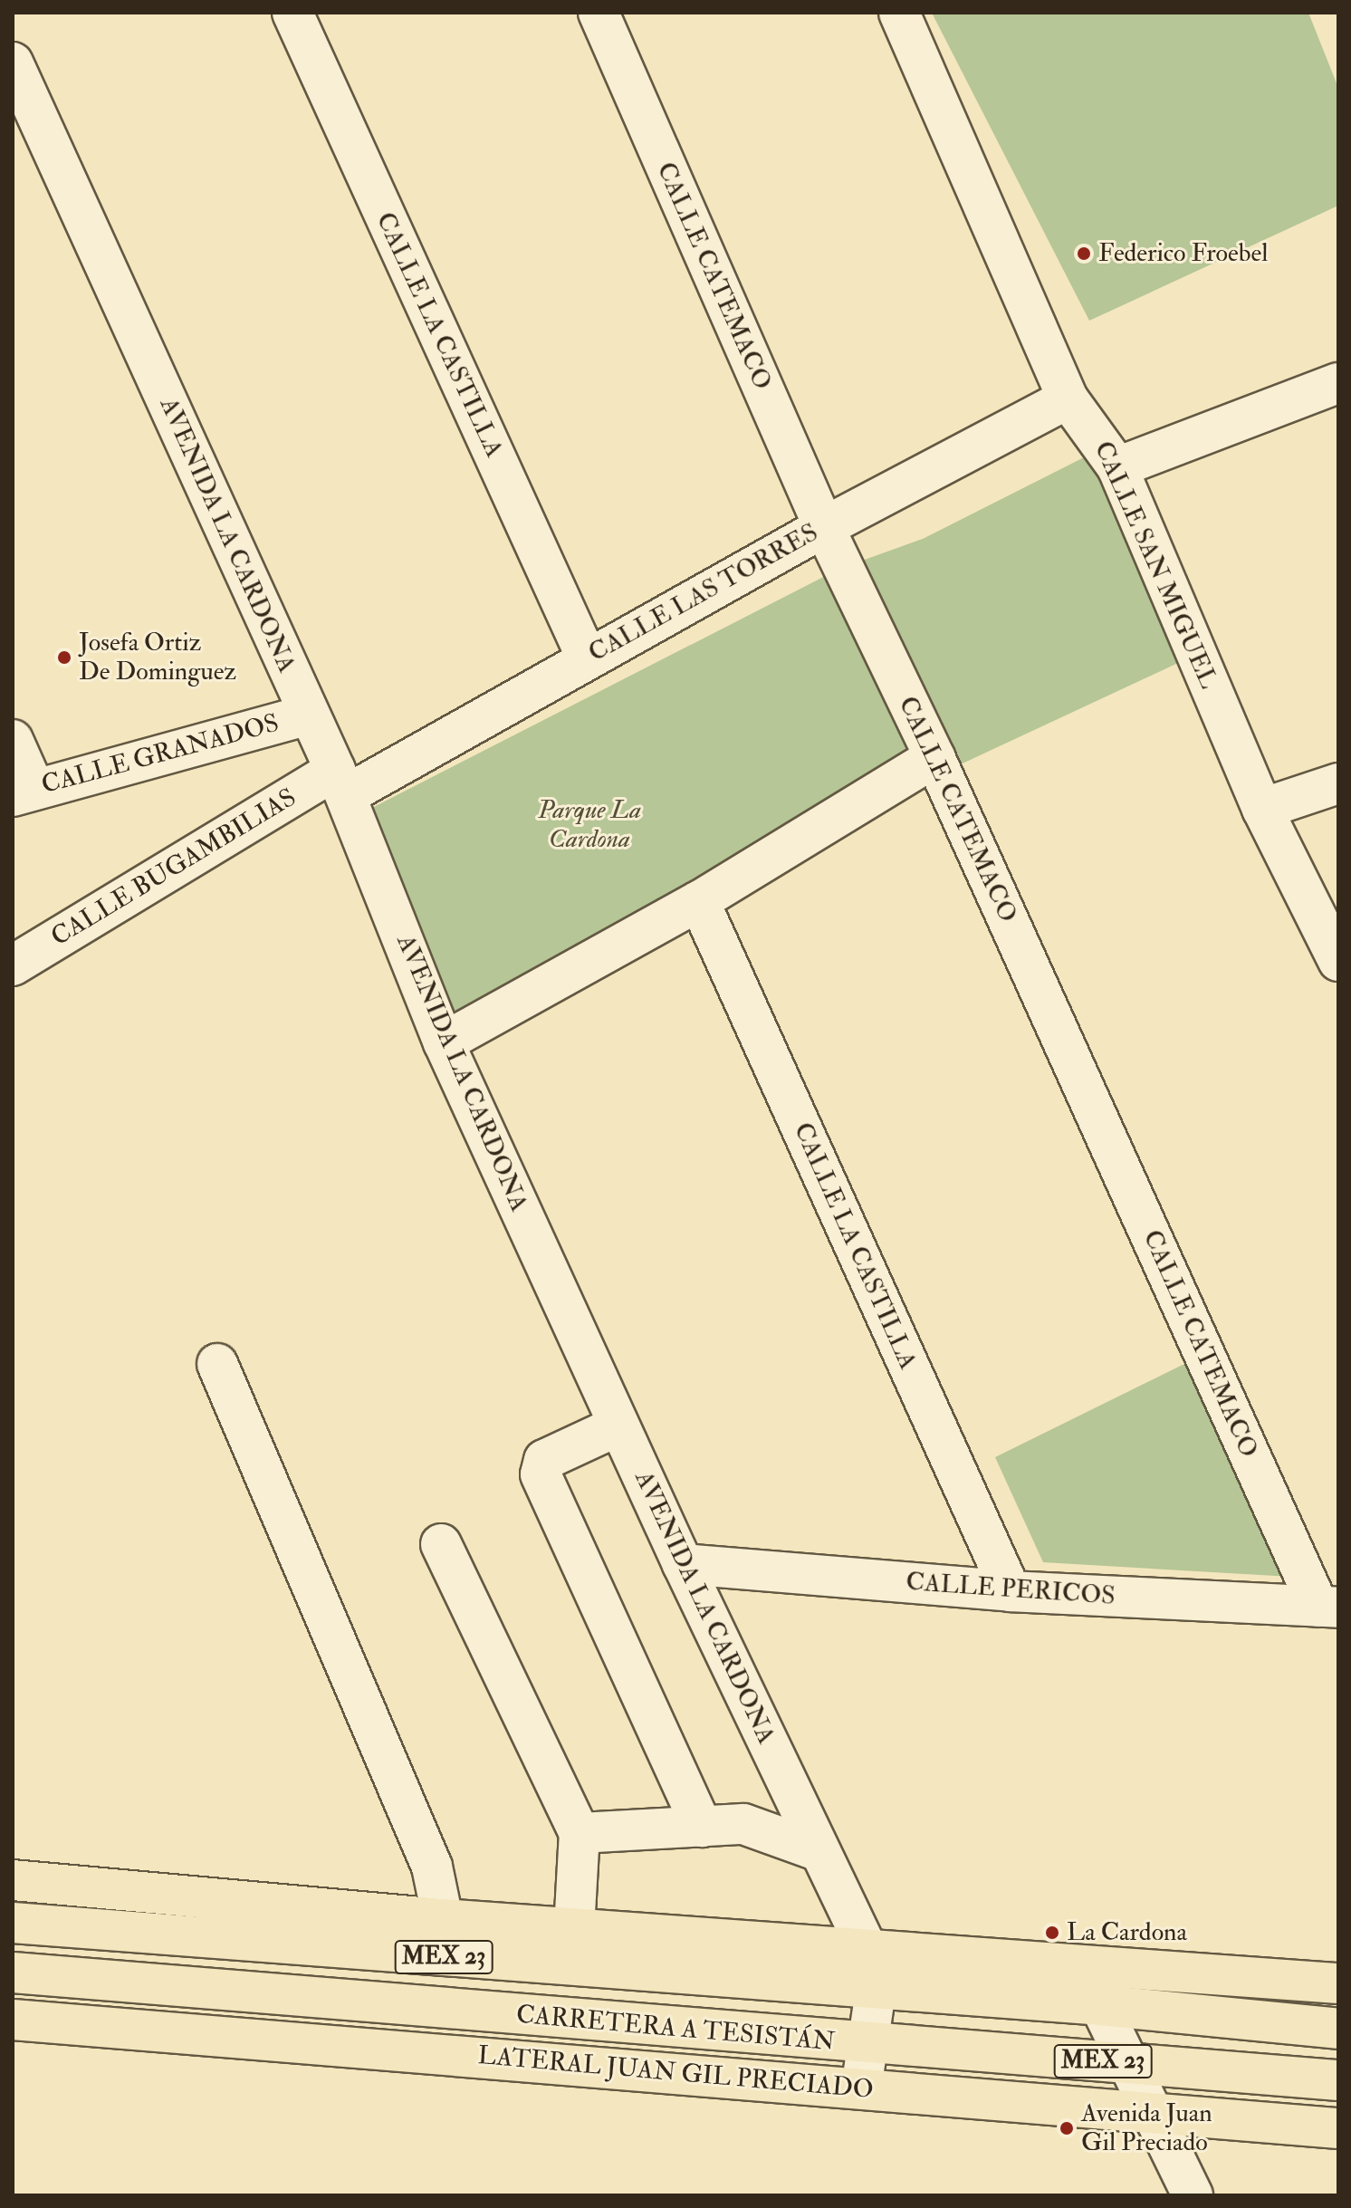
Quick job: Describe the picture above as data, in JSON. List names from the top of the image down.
{
  "streets": {
    "main road": ["MEX 23", "CARRETERA A TESISTÁN", "LATERAL JUAN GIL PRECIADO"],
    "street": [
      "CALLE CATEMACO",
      "CALLE LA CASTILLA",
      "AVENIDA LA CARDONA",
      "CALLE SAN MIGUEL",
      "CALLE LAS TORRES",
      "CALLE GRANADOS",
      "CALLE BUGAMBILIAS",
      "CALLE PERICOS"
    ]
  },
  "crossings": [
    ["CALLE CATEMACO", "CALLE LAS TORRES"],
    ["CALLE CATEMACO", "CALLE PERICOS"],
    ["CALLE LA CASTILLA", "CALLE LAS TORRES"],
    ["CALLE LA CASTILLA", "CALLE PERICOS"],
    ["AVENIDA LA CARDONA", "CALLE LAS TORRES"],
    ["AVENIDA LA CARDONA", "CALLE GRANADOS"],
    ["AVENIDA LA CARDONA", "CALLE BUGAMBILIAS"],
    ["AVENIDA LA CARDONA", "CALLE PERICOS"],
    ["AVENIDA LA CARDONA", "CARRETERA A TESISTÁN"],
    ["AVENIDA LA CARDONA", "LATERAL JUAN GIL PRECIADO"],
    ["CALLE SAN MIGUEL", "CALLE LAS TORRES"],
    ["CALLE LAS TORRES", "CALLE BUGAMBILIAS"]
  ],
  "parks": ["Parque La Cardona"],
  "places": [
    "Federico Froebel",
    "Josefa Ortiz De Dominguez",
    "La Cardona",
    "Avenida Juan Gil Preciado"
  ]
}
